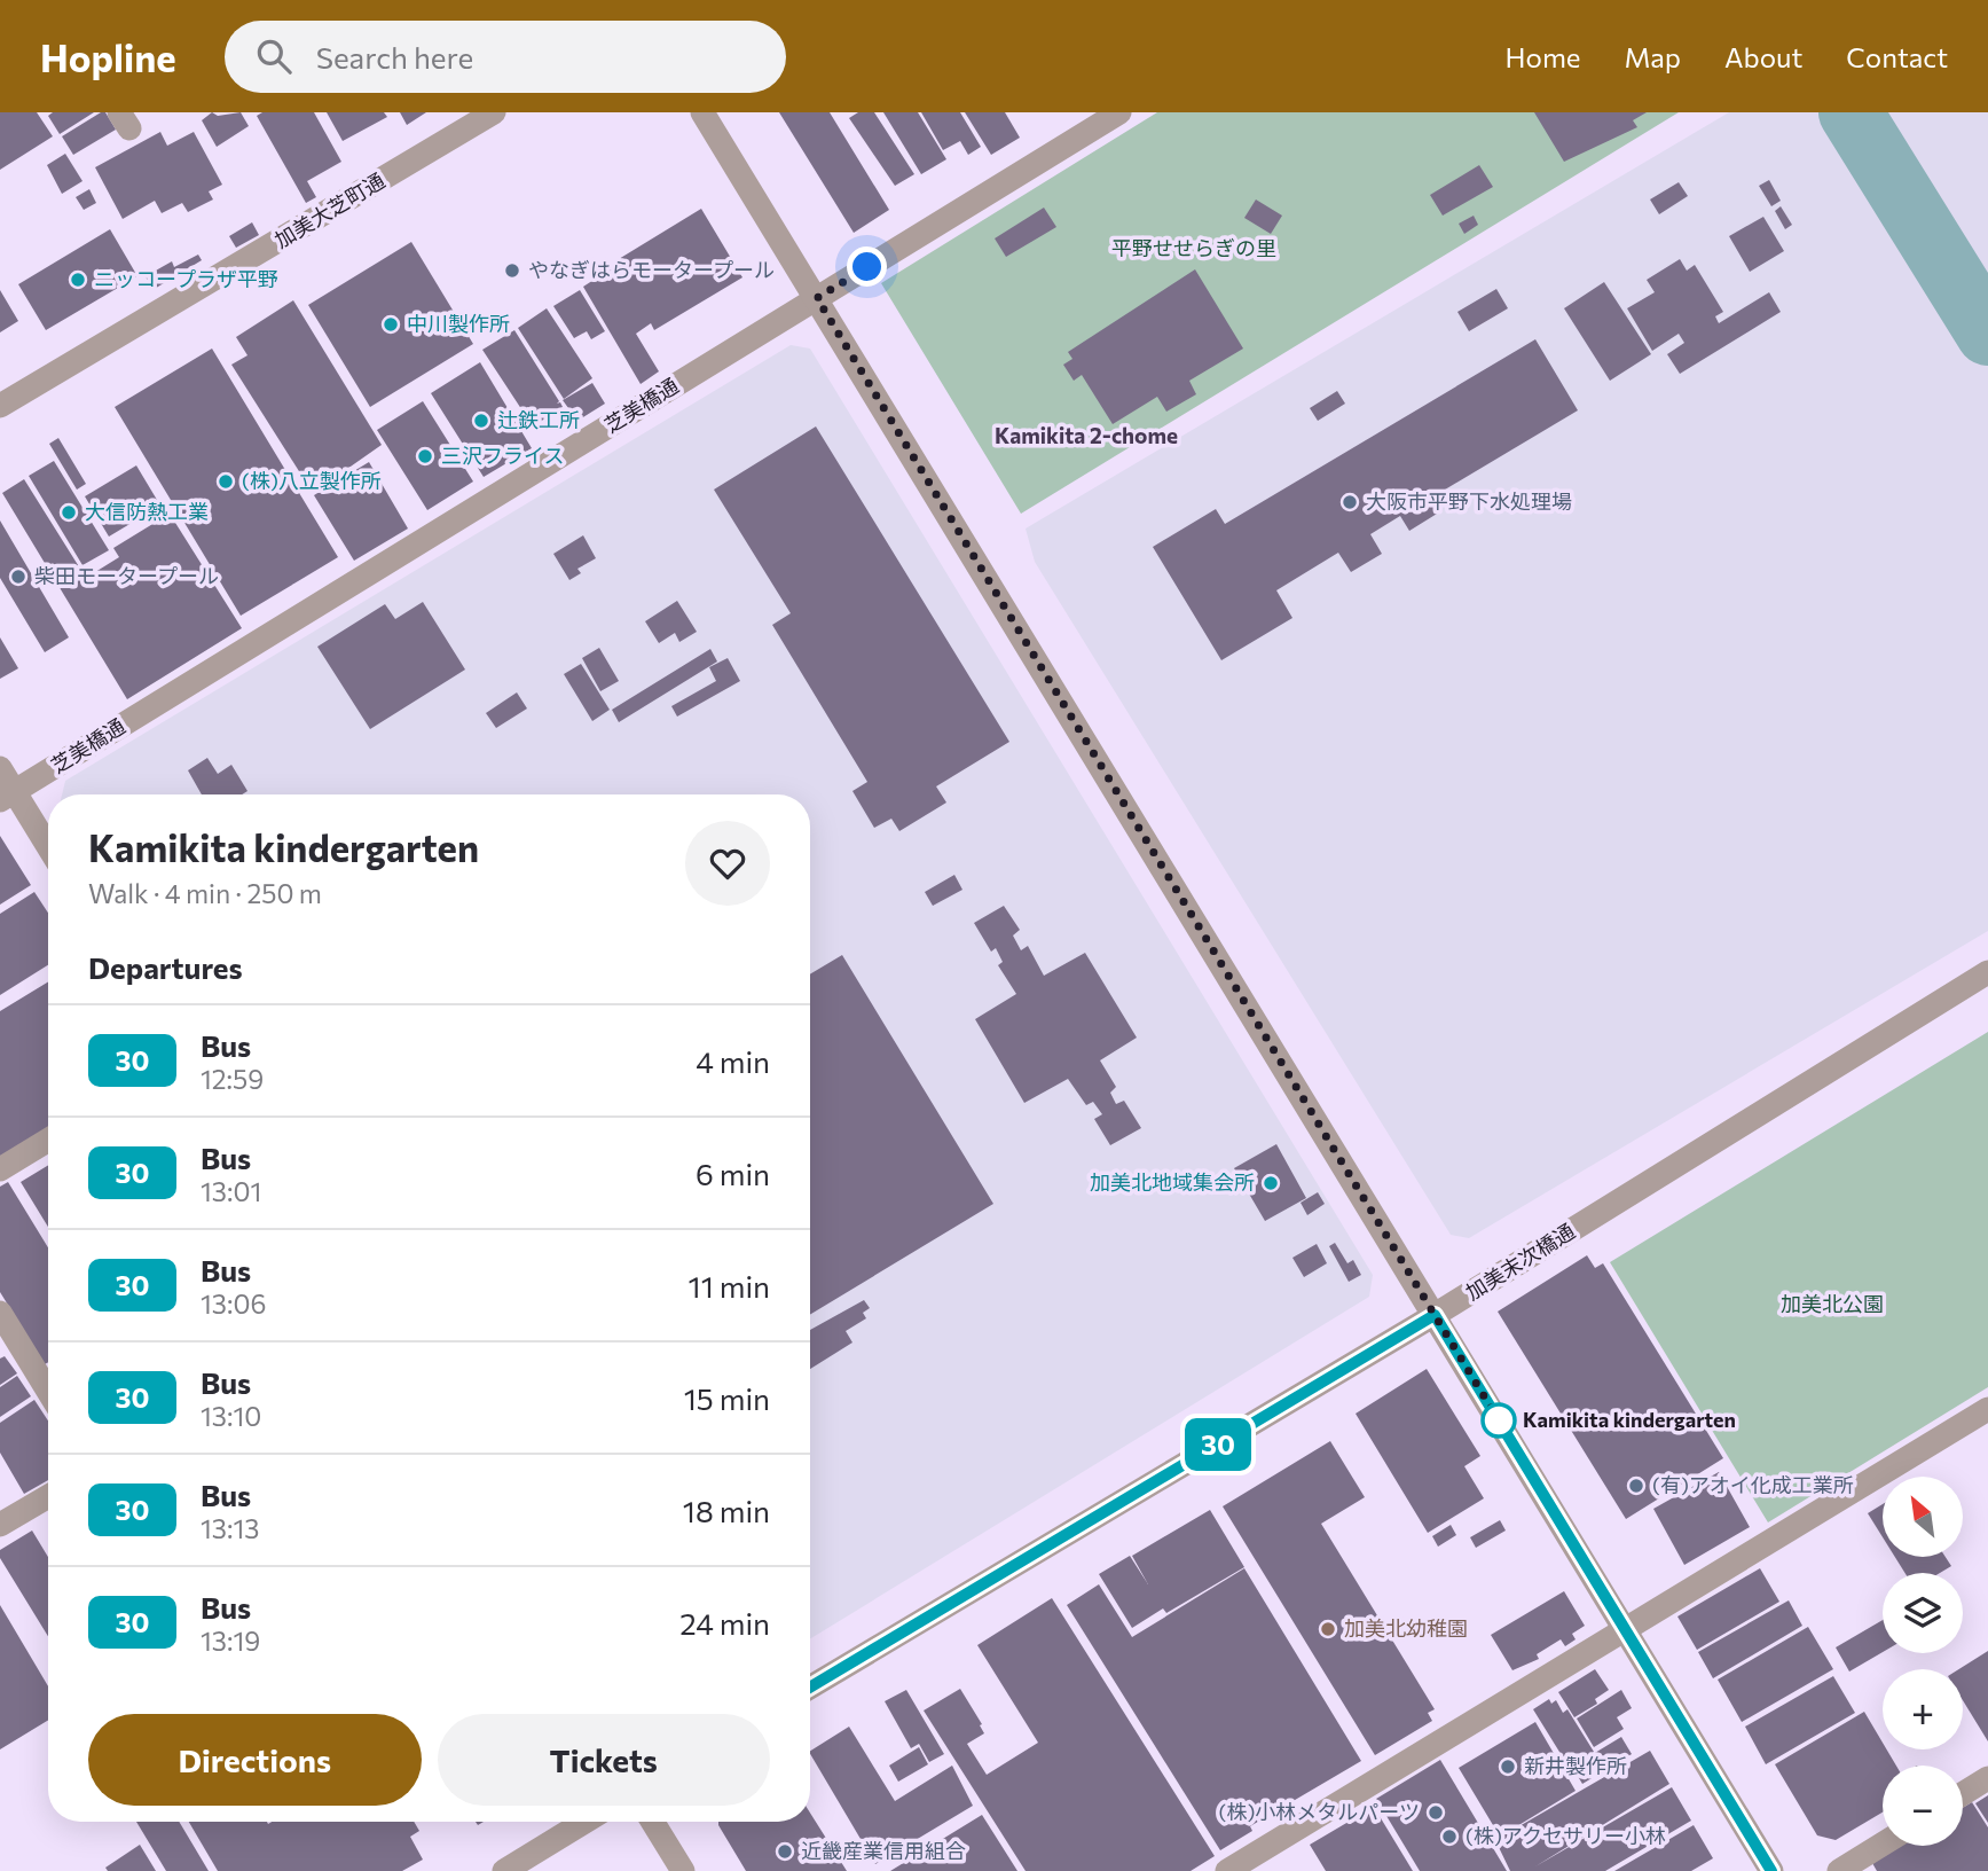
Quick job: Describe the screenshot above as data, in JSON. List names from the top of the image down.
{
  "streets": {
    "street": ["加美大芝町通", "芝美橋通", "加美末次橋通"]
  },
  "districts": ["Kamikita 2-chome"],
  "parks": ["平野せせらぎの里", "加美北公園"],
  "places": [
    "やなぎはらモータープール",
    "ニッコープラザ平野",
    "中川製作所",
    "辻鉄工所",
    "三沢フライス",
    "(株)八立製作所",
    "大阪市平野下水処理場",
    "大信防熱工業",
    "柴田モータープール",
    "加美北地域集会所",
    "Kamikita kindergarten",
    "(有)アオイ化成工業所",
    "加美北幼稚園",
    "新井製作所",
    "(株)小林メタルパーツ",
    "(株)アクセサリー小林",
    "近畿産業信用組合"
  ],
  "lines": ["bus line 30"],
  "north": "top left",
  "page": {
    "header": "Hopline",
    "search": "Search here",
    "nav": [
      "Home",
      "Map",
      "About",
      "Contact"
    ],
    "on_map": "30",
    "heading": [
      ["Kamikita kindergarten", "Walk · 4 min · 250 m"],
      "Departures"
    ],
    "list": [
      {
        "mark": "30",
        "name": "Bus",
        "note": "12:59",
        "value": "4 min"
      },
      {
        "mark": "30",
        "name": "Bus",
        "note": "13:01",
        "value": "6 min"
      },
      {
        "mark": "30",
        "name": "Bus",
        "note": "13:06",
        "value": "11 min"
      },
      {
        "mark": "30",
        "name": "Bus",
        "note": "13:10",
        "value": "15 min"
      },
      {
        "mark": "30",
        "name": "Bus",
        "note": "13:13",
        "value": "18 min"
      },
      {
        "mark": "30",
        "name": "Bus",
        "note": "13:19",
        "value": "24 min"
      }
    ],
    "map_buttons": ["+", "−"],
    "buttons": ["Directions", "Tickets"]
  }
}
